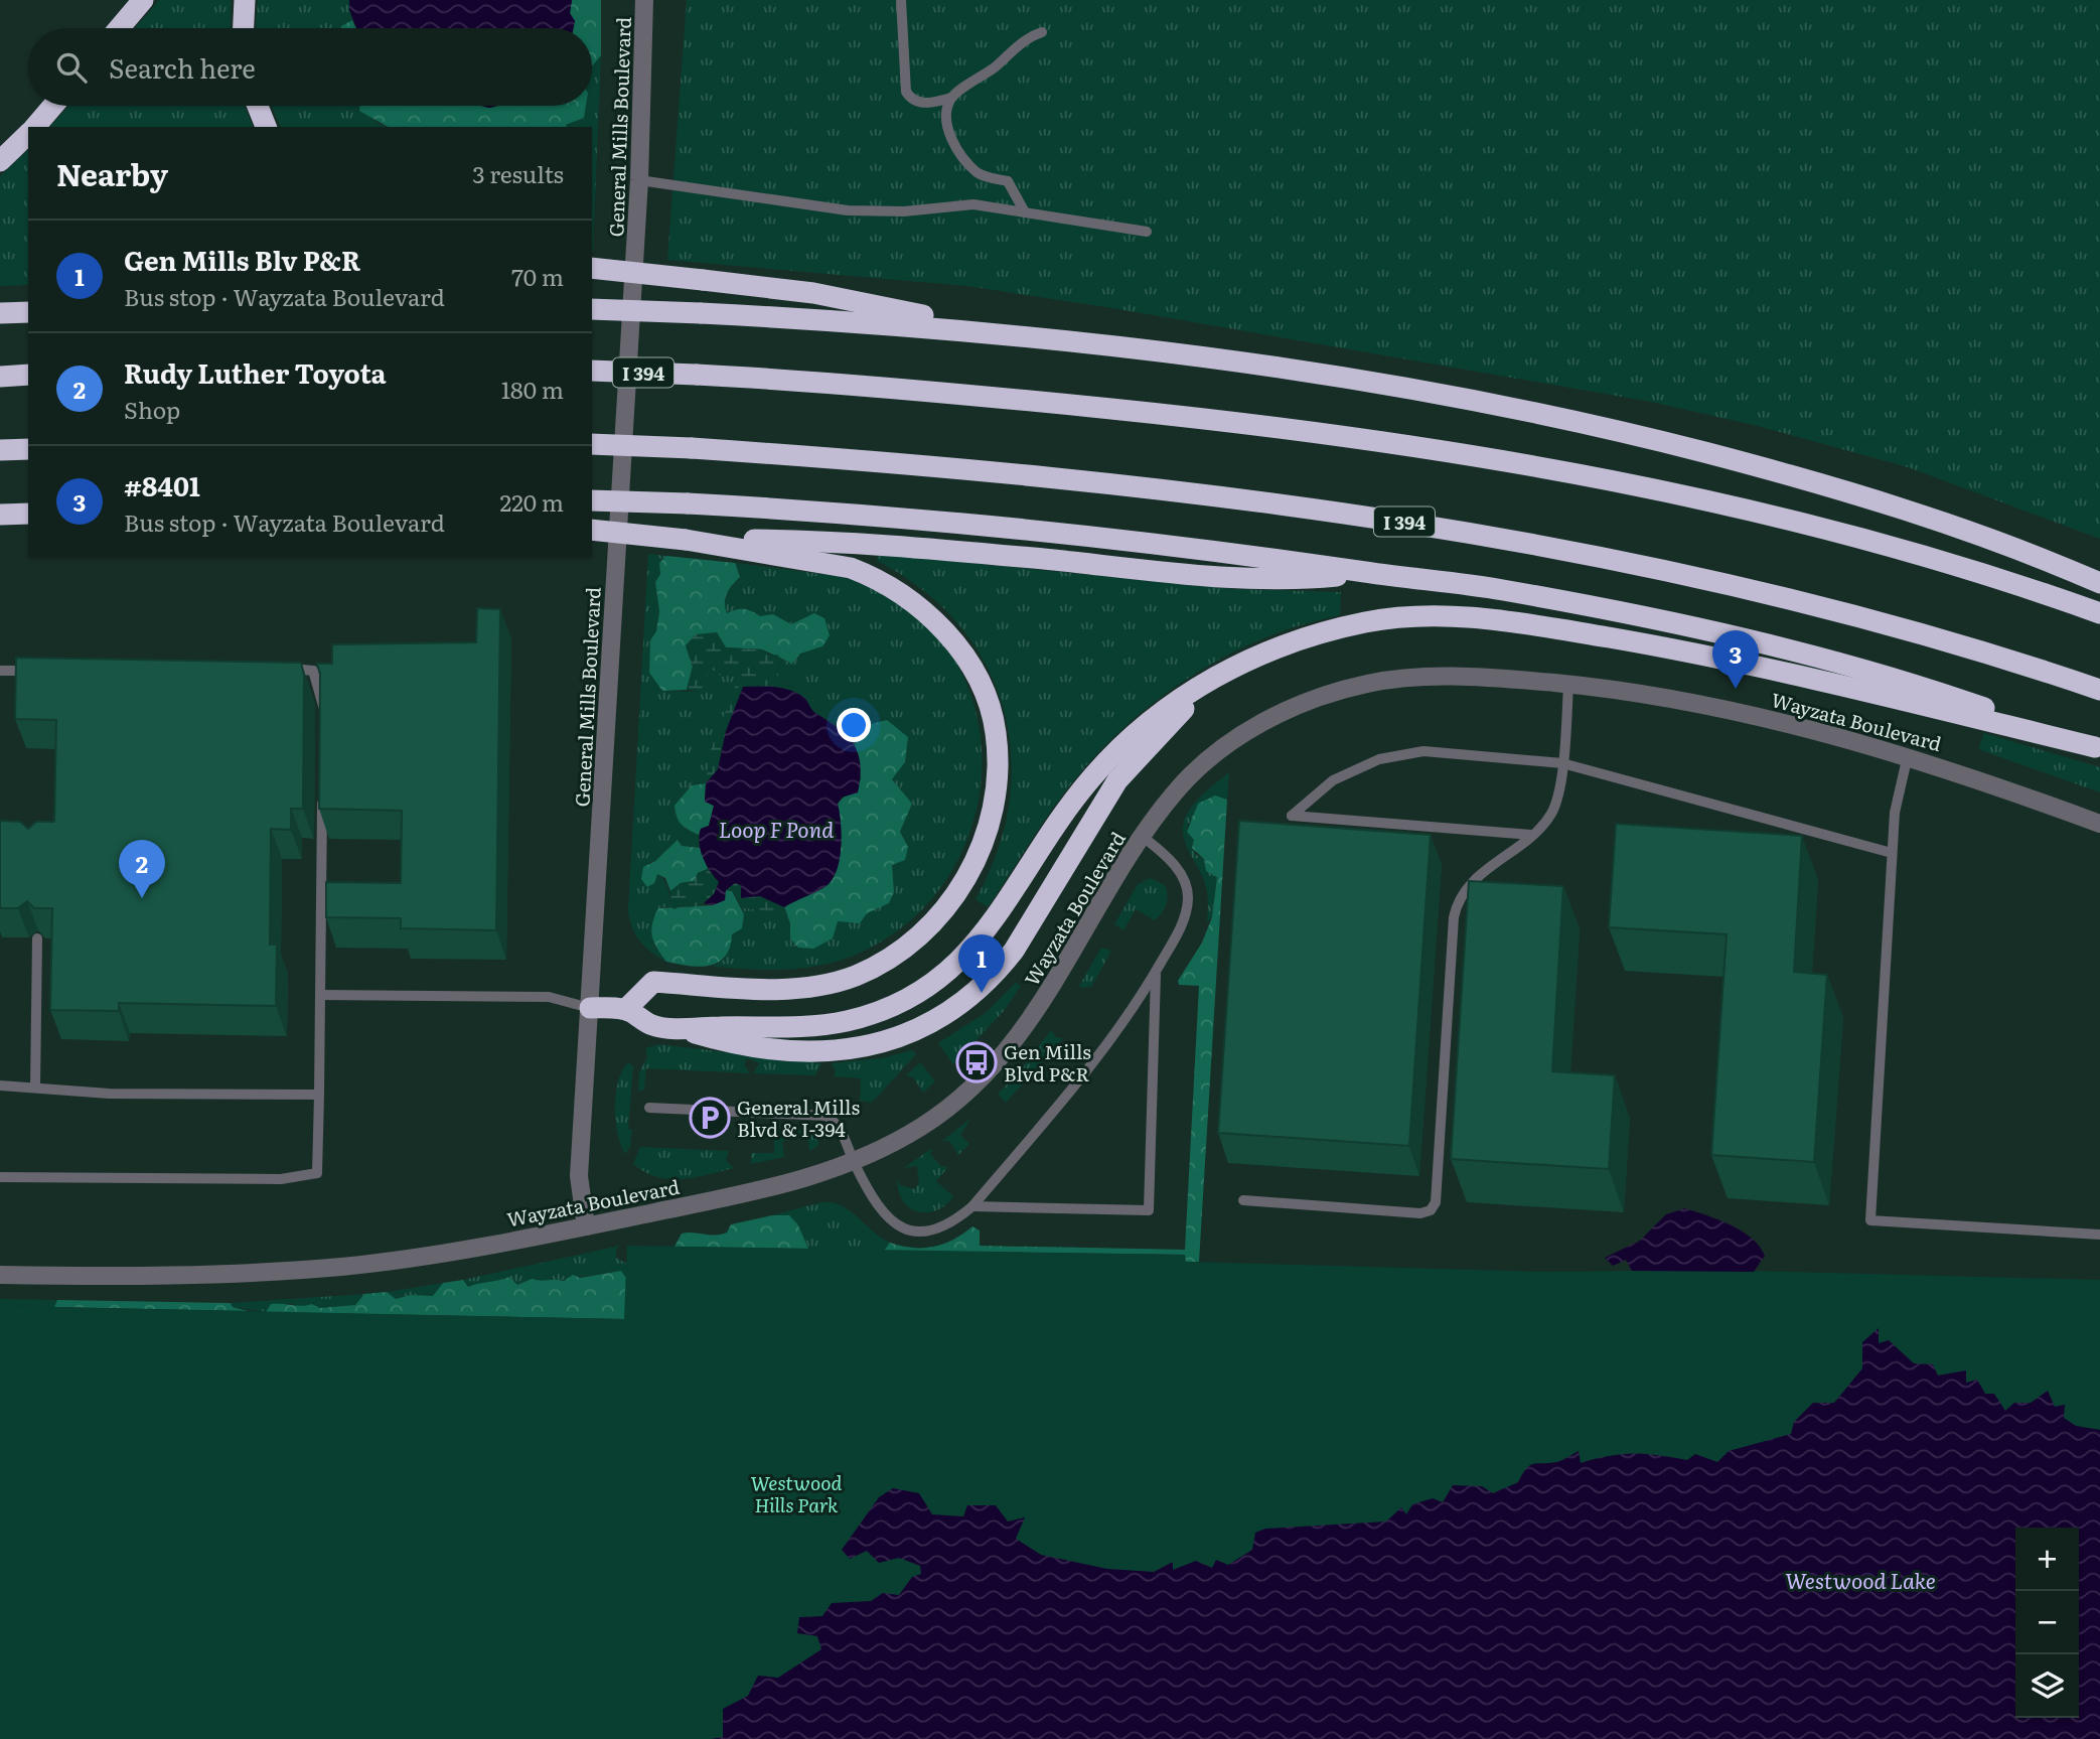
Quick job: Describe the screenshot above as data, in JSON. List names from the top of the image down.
{
  "streets": {
    "highway": ["I 394"],
    "street": ["General Mills Boulevard", "Wayzata Boulevard"]
  },
  "crossings": [
    ["General Mills Boulevard", "Wayzata Boulevard"]
  ],
  "water": ["Loop F Pond", "Westwood Lake"],
  "parks": ["Westwood Hills Park"],
  "places": {
    "bus stop": ["Gen Mills Blvd P&R"],
    "parking": ["General Mills Blvd & I-394"]
  },
  "page": {
    "search": "Search here",
    "heading": ["Nearby", "3 results"],
    "list": [
      {
        "mark": "1",
        "name": "Gen Mills Blv P&R",
        "note": "Bus stop · Wayzata Boulevard",
        "value": "70 m"
      },
      {
        "mark": "2",
        "name": "Rudy Luther Toyota",
        "note": "Shop",
        "value": "180 m"
      },
      {
        "mark": "3",
        "name": "#8401",
        "note": "Bus stop · Wayzata Boulevard",
        "value": "220 m"
      }
    ],
    "pins": ["3", "2", "1"],
    "map_buttons": ["+", "−"]
  }
}
